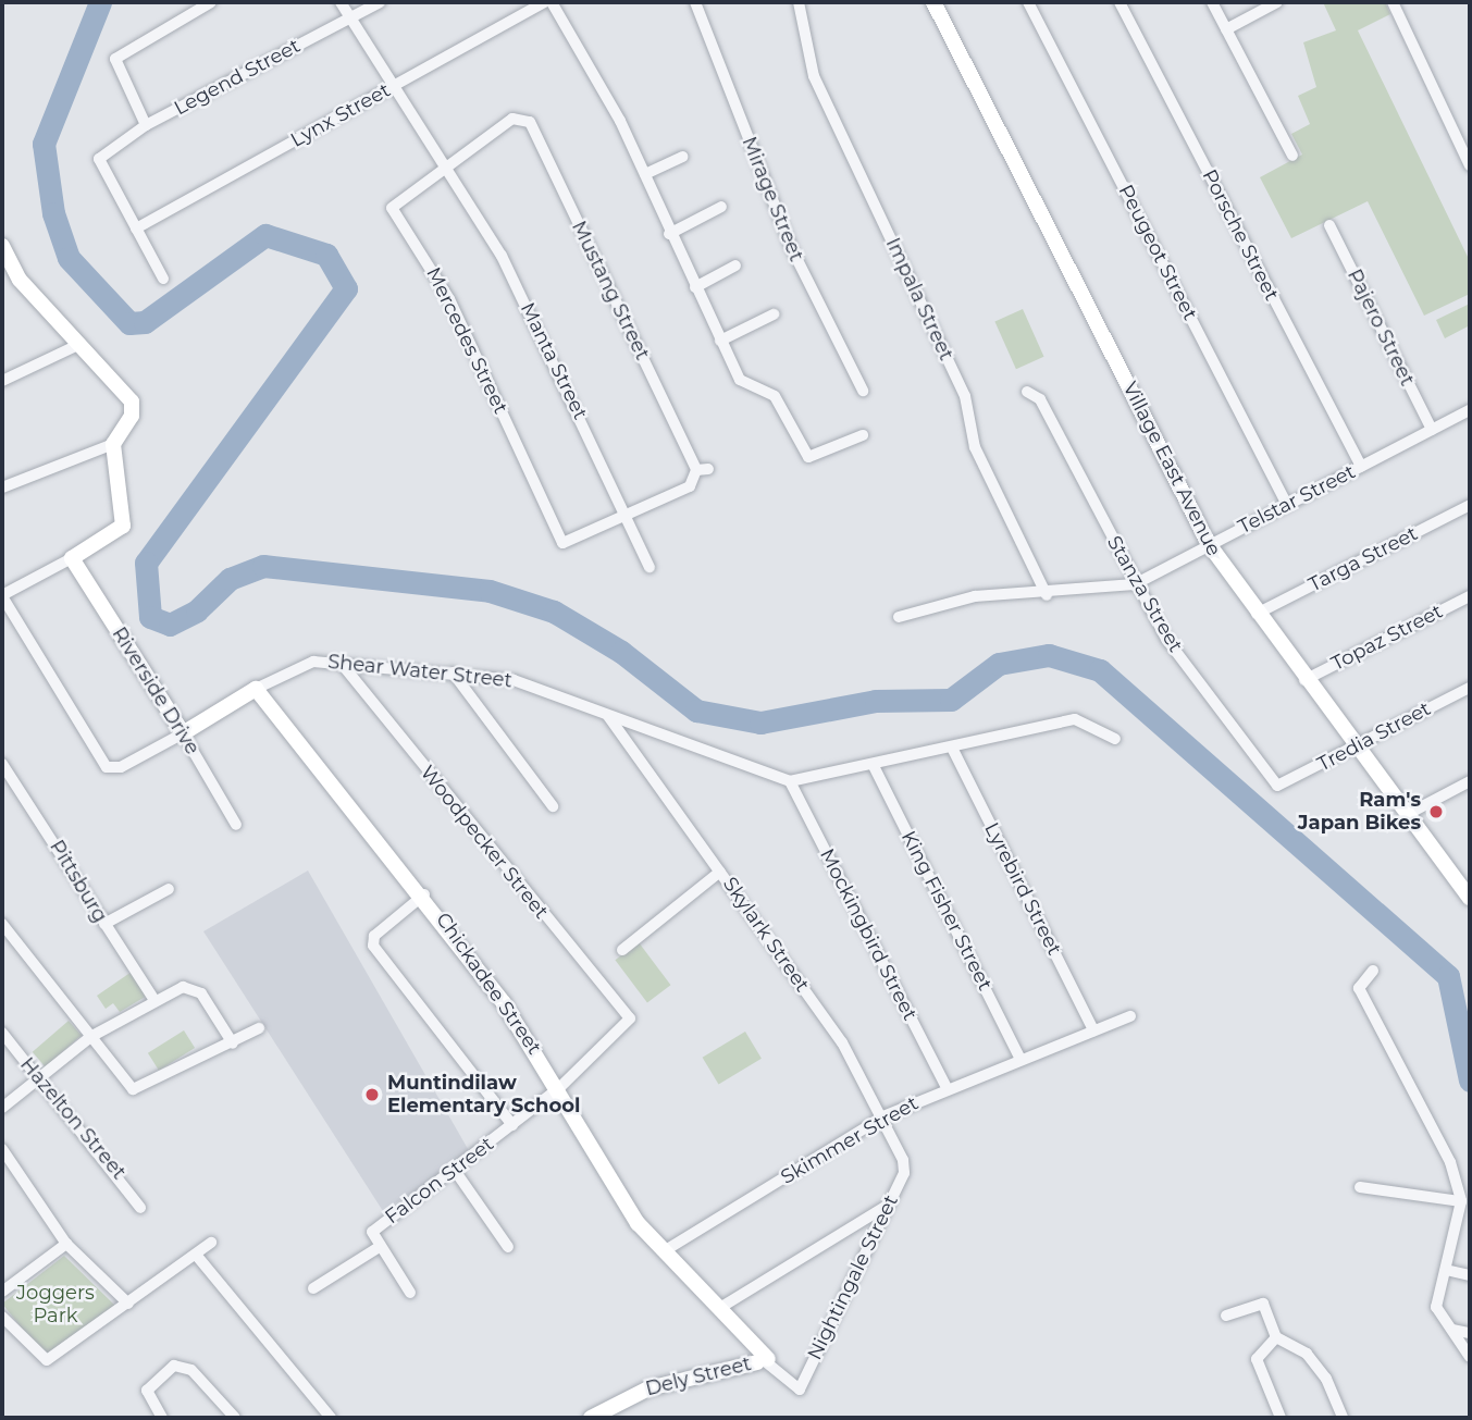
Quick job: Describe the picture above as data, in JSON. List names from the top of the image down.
{
  "streets": {
    "street": [
      "Legend Street",
      "Lynx Street",
      "Mirage Street",
      "Porsche Street",
      "Peugeot Street",
      "Mustang Street",
      "Impala Street",
      "Pajero Street",
      "Mercedes Street",
      "Manta Street",
      "Village East Avenue",
      "Telstar Street",
      "Targa Street",
      "Stanza Street",
      "Topaz Street",
      "Shear Water Street",
      "Riverside Drive",
      "Tredia Street",
      "Woodpecker Street",
      "Pittsburg",
      "Lyrebird Street",
      "King Fisher Street",
      "Skylark Street",
      "Mockingbird Street",
      "Chickadee Street",
      "Hazelton Street",
      "Skimmer Street",
      "Falcon Street",
      "Nightingale Street",
      "Dely Street"
    ]
  },
  "crossings": [
    ["Legend Street", "Lynx Street"],
    ["Legend Street", "Manta Street"],
    ["Lynx Street", "Manta Street"],
    ["Porsche Street", "Telstar Street"],
    ["Peugeot Street", "Telstar Street"],
    ["Mustang Street", "Mercedes Street"],
    ["Mustang Street", "Manta Street"],
    ["Impala Street", "Telstar Street"],
    ["Pajero Street", "Telstar Street"],
    ["Mercedes Street", "Manta Street"],
    ["Village East Avenue", "Telstar Street"],
    ["Village East Avenue", "Targa Street"],
    ["Village East Avenue", "Topaz Street"],
    ["Village East Avenue", "Tredia Street"],
    ["Telstar Street", "Stanza Street"],
    ["Stanza Street", "Tredia Street"],
    ["Shear Water Street", "Riverside Drive"],
    ["Shear Water Street", "Woodpecker Street"],
    ["Shear Water Street", "Skylark Street"],
    ["Shear Water Street", "Mockingbird Street"],
    ["Shear Water Street", "Chickadee Street"],
    ["Woodpecker Street", "Falcon Street"],
    ["Lyrebird Street", "Skimmer Street"],
    ["King Fisher Street", "Skimmer Street"],
    ["Skylark Street", "Skimmer Street"],
    ["Skylark Street", "Nightingale Street"],
    ["Mockingbird Street", "Skimmer Street"],
    ["Chickadee Street", "Skimmer Street"],
    ["Chickadee Street", "Falcon Street"],
    ["Chickadee Street", "Nightingale Street"],
    ["Chickadee Street", "Dely Street"]
  ],
  "parks": ["Joggers Park"],
  "places": ["Ram's Japan Bikes", "Muntindilaw Elementary School"]
}
